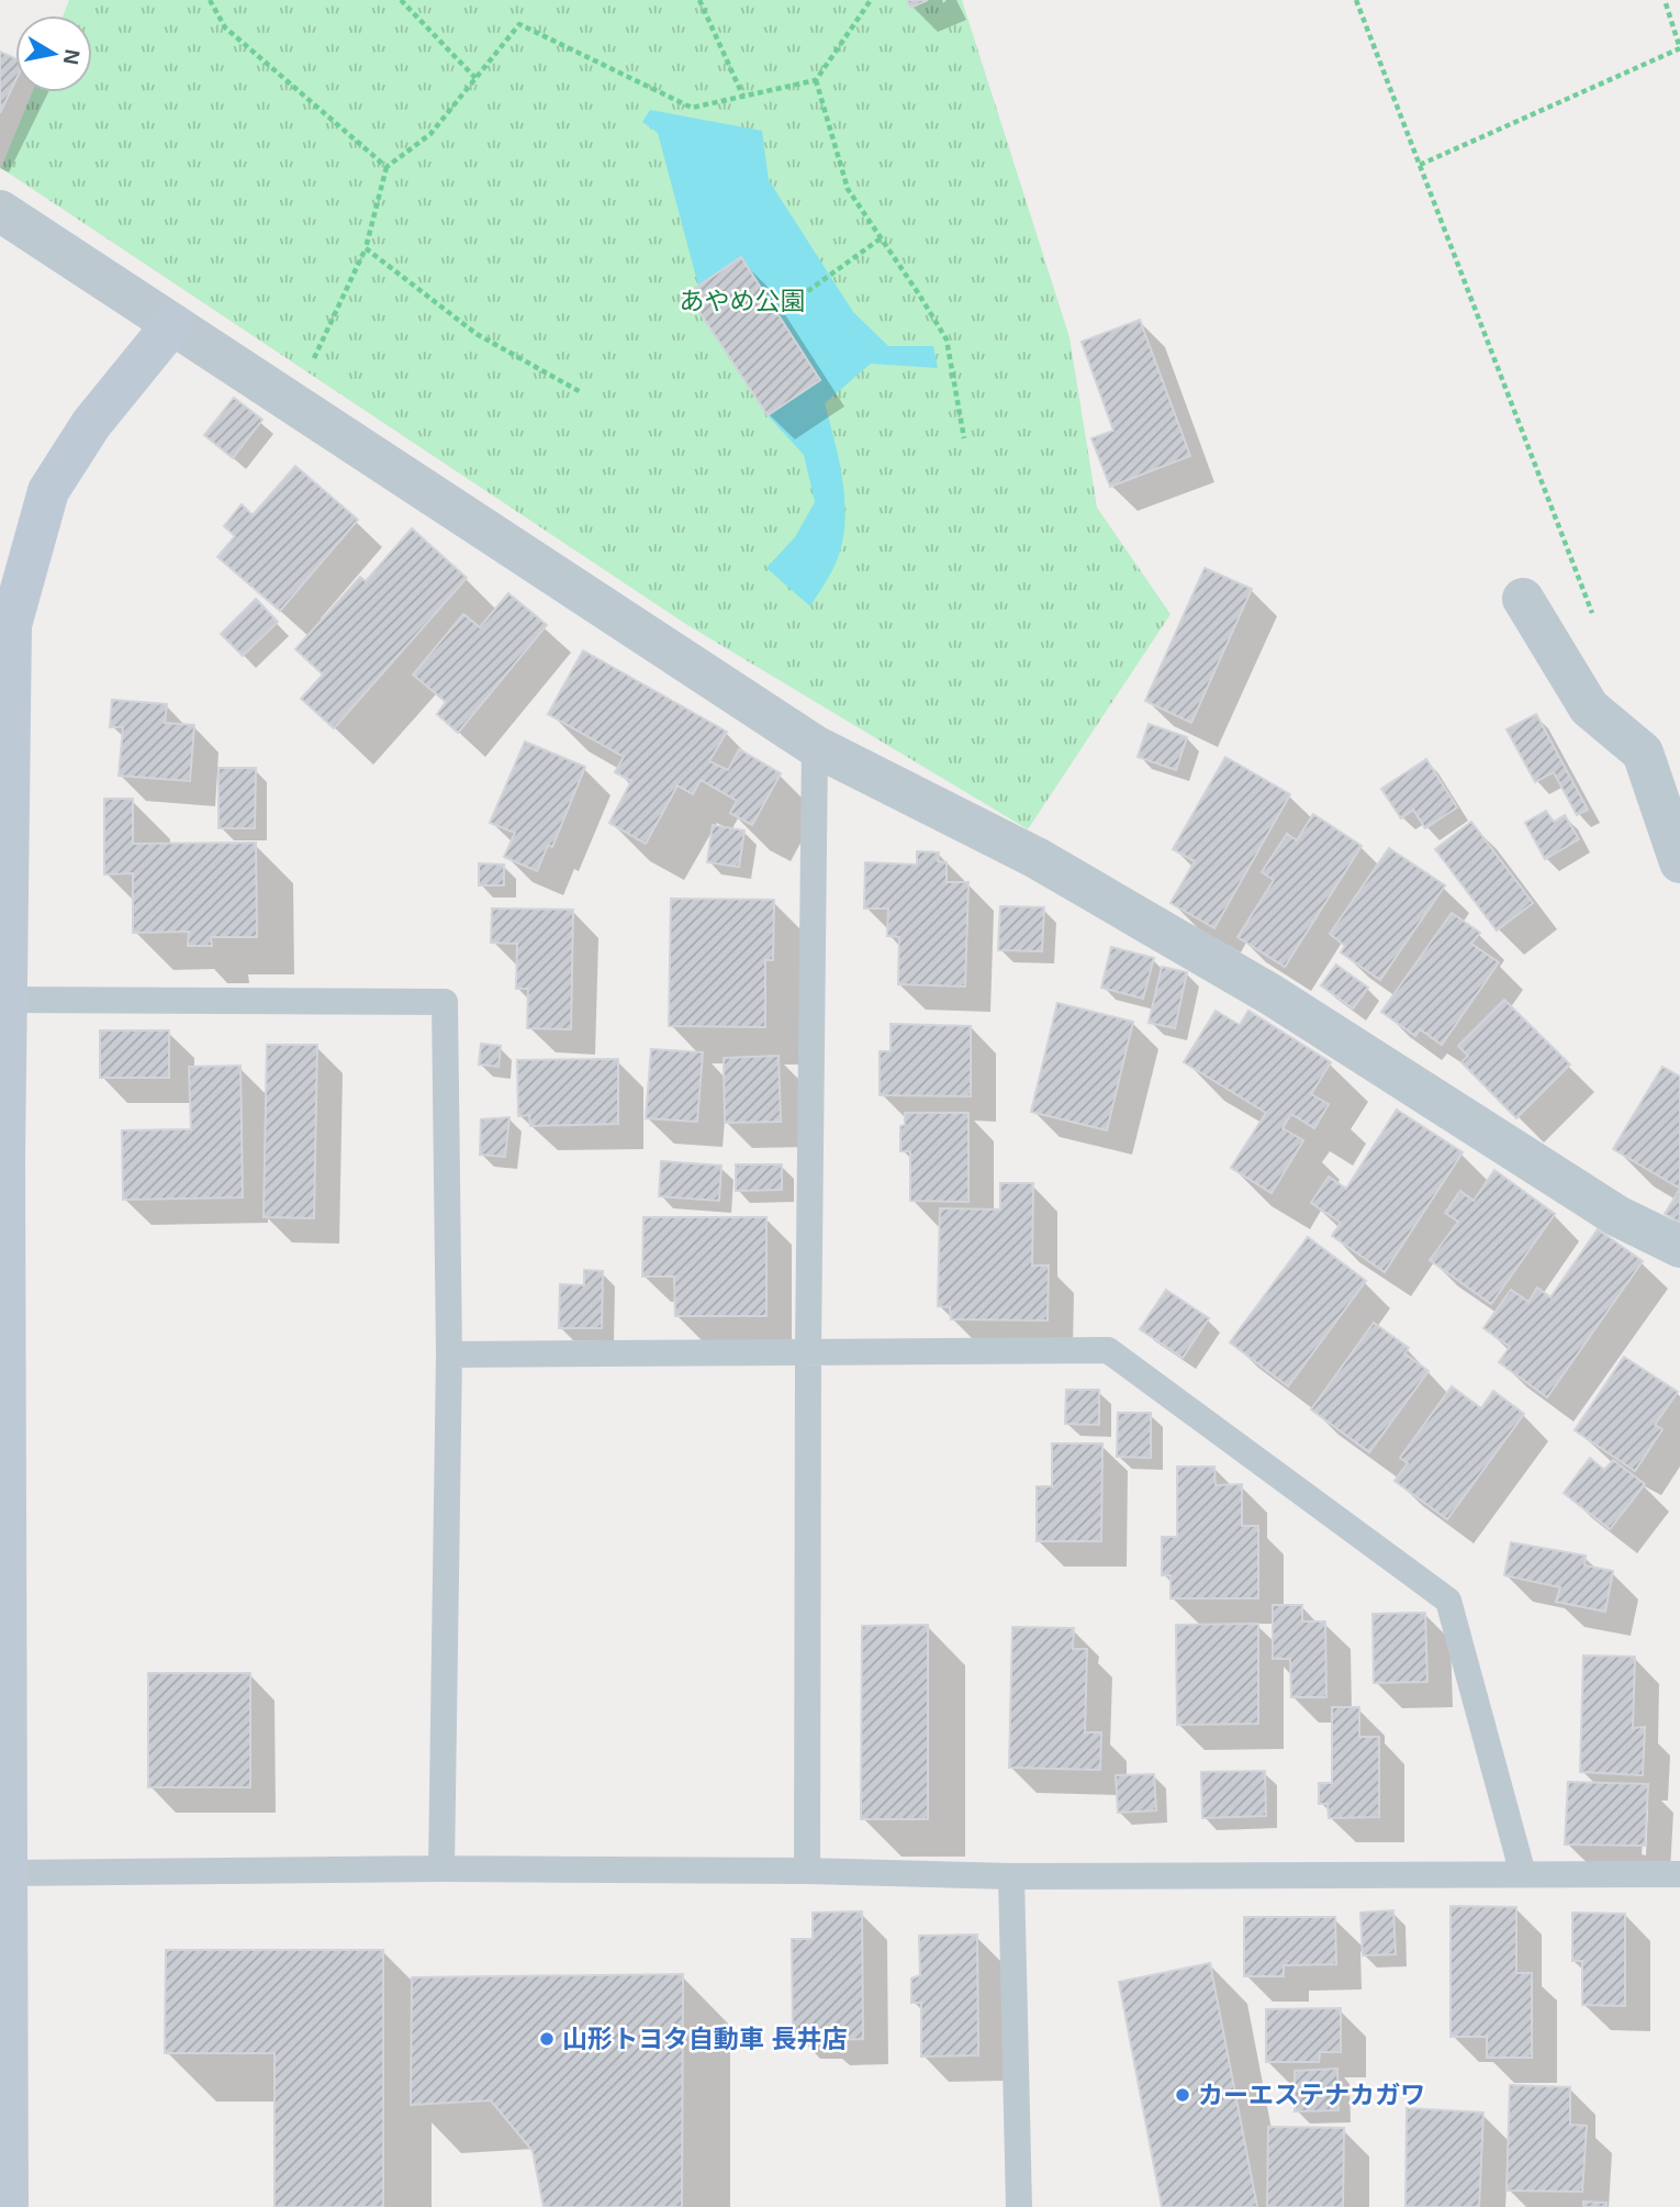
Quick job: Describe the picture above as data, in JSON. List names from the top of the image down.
{
  "parks": ["あやめ公園"],
  "places": ["山形トヨタ自動車 長井店", "カーエステナカガワ"],
  "north": "right"
}
